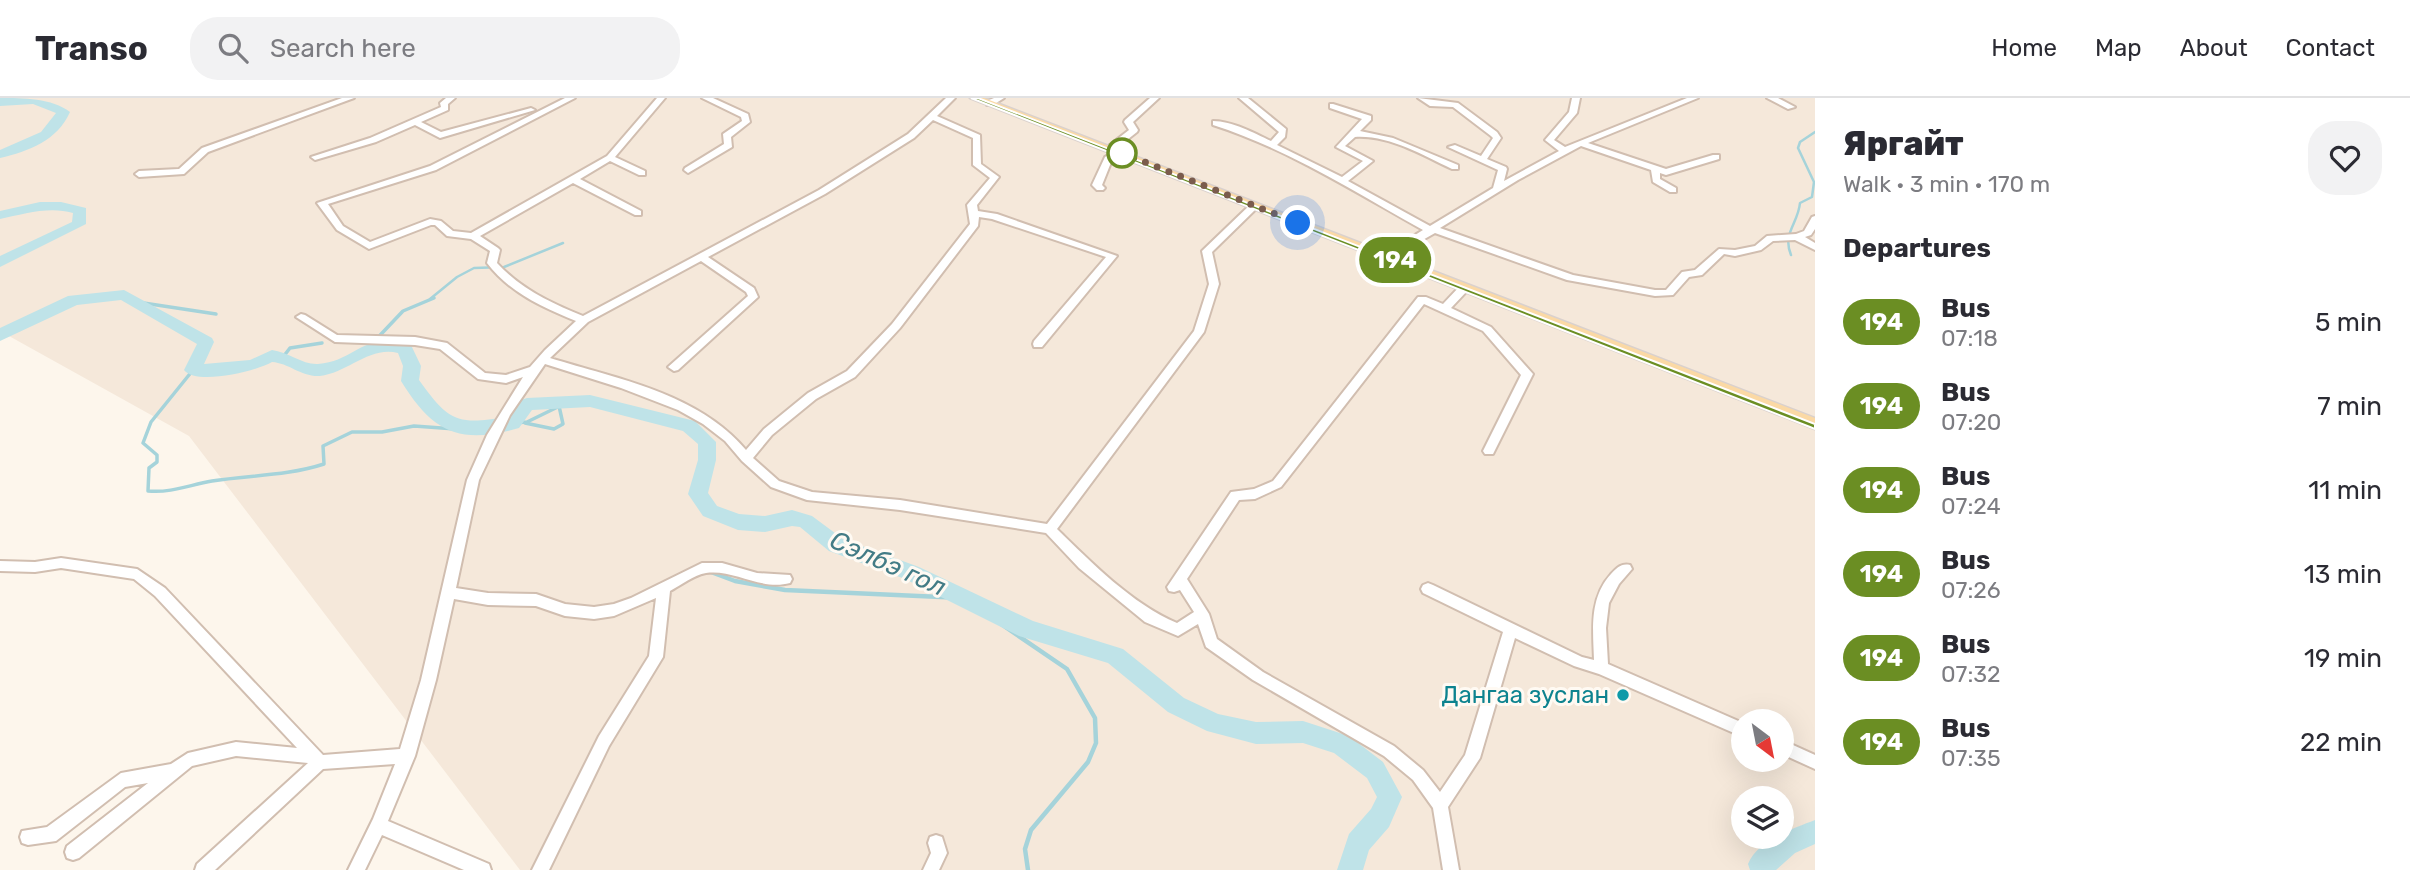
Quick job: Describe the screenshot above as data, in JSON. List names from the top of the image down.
{
  "water": ["Сэлбэ гол"],
  "places": ["Дангаа зуслан"],
  "lines": ["bus line 194"],
  "north": "bottom right",
  "page": {
    "header": "Transo",
    "search": "Search here",
    "nav": [
      "Home",
      "Map",
      "About",
      "Contact"
    ],
    "on_map": "194",
    "heading": [
      ["Яргайт", "Walk · 3 min · 170 m"],
      "Departures"
    ],
    "list": [
      {
        "mark": "194",
        "name": "Bus",
        "note": "07:18",
        "value": "5 min"
      },
      {
        "mark": "194",
        "name": "Bus",
        "note": "07:20",
        "value": "7 min"
      },
      {
        "mark": "194",
        "name": "Bus",
        "note": "07:24",
        "value": "11 min"
      },
      {
        "mark": "194",
        "name": "Bus",
        "note": "07:26",
        "value": "13 min"
      },
      {
        "mark": "194",
        "name": "Bus",
        "note": "07:32",
        "value": "19 min"
      },
      {
        "mark": "194",
        "name": "Bus",
        "note": "07:35",
        "value": "22 min"
      }
    ]
  }
}
